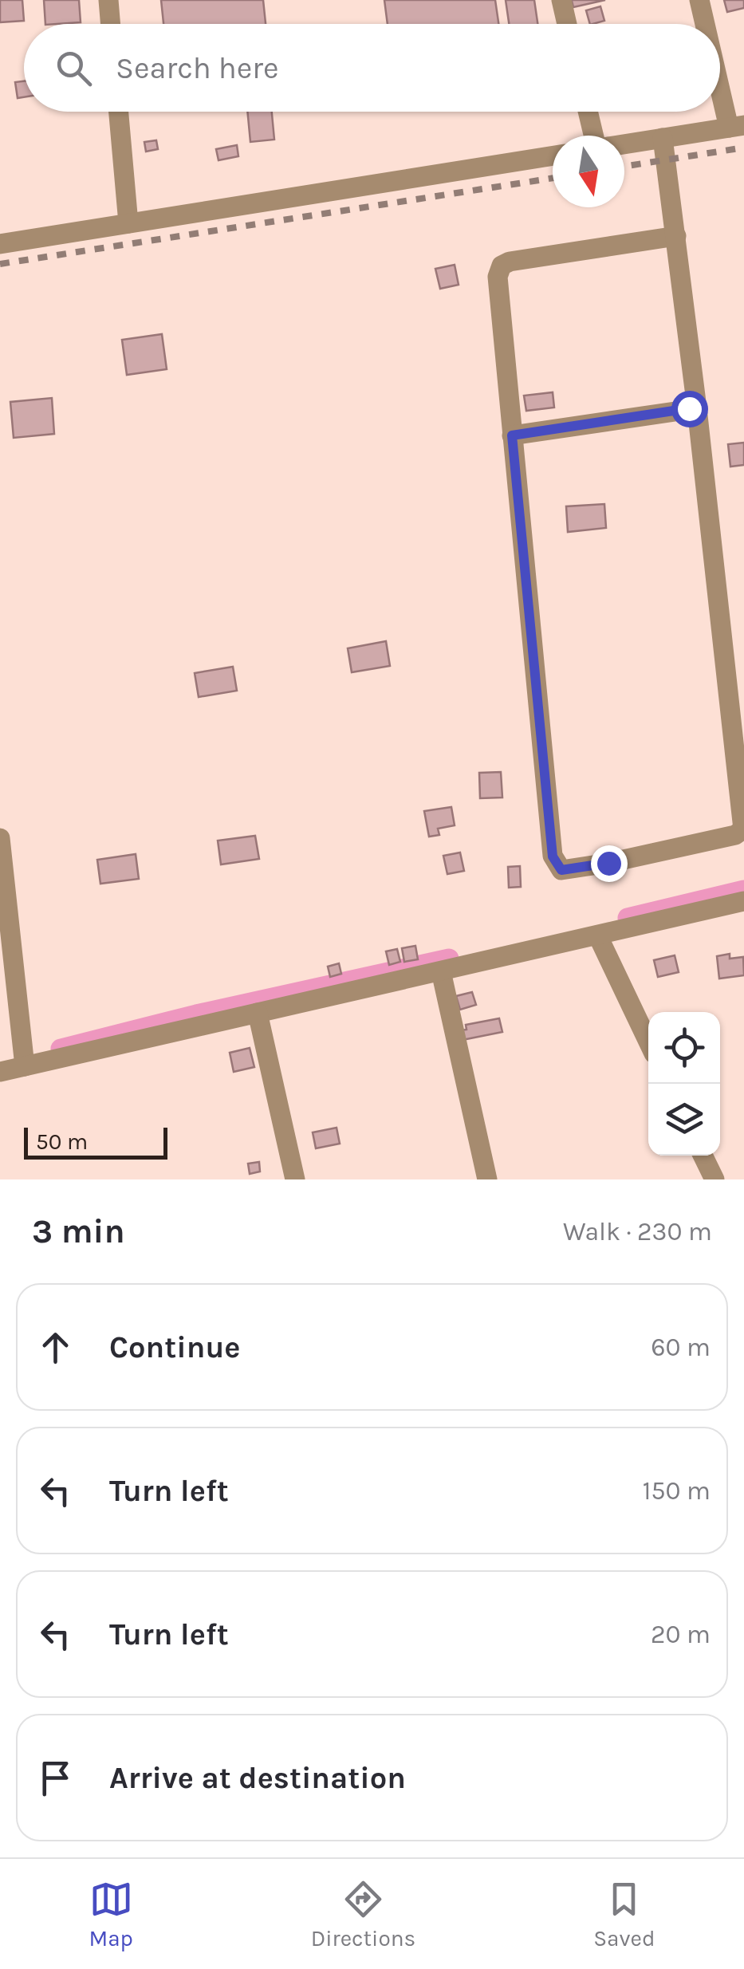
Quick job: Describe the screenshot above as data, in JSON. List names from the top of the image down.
{
  "scale_bar": "50 m",
  "north": "bottom",
  "page": {
    "search": "Search here",
    "scale": "50 m",
    "heading": ["3 min", "Walk · 230 m"],
    "list": [
      ["Continue", "60 m"],
      ["Turn left", "150 m"],
      ["Turn left", "20 m"],
      "Arrive at destination"
    ],
    "nav": ["Map", "Directions", "Saved"]
  }
}
